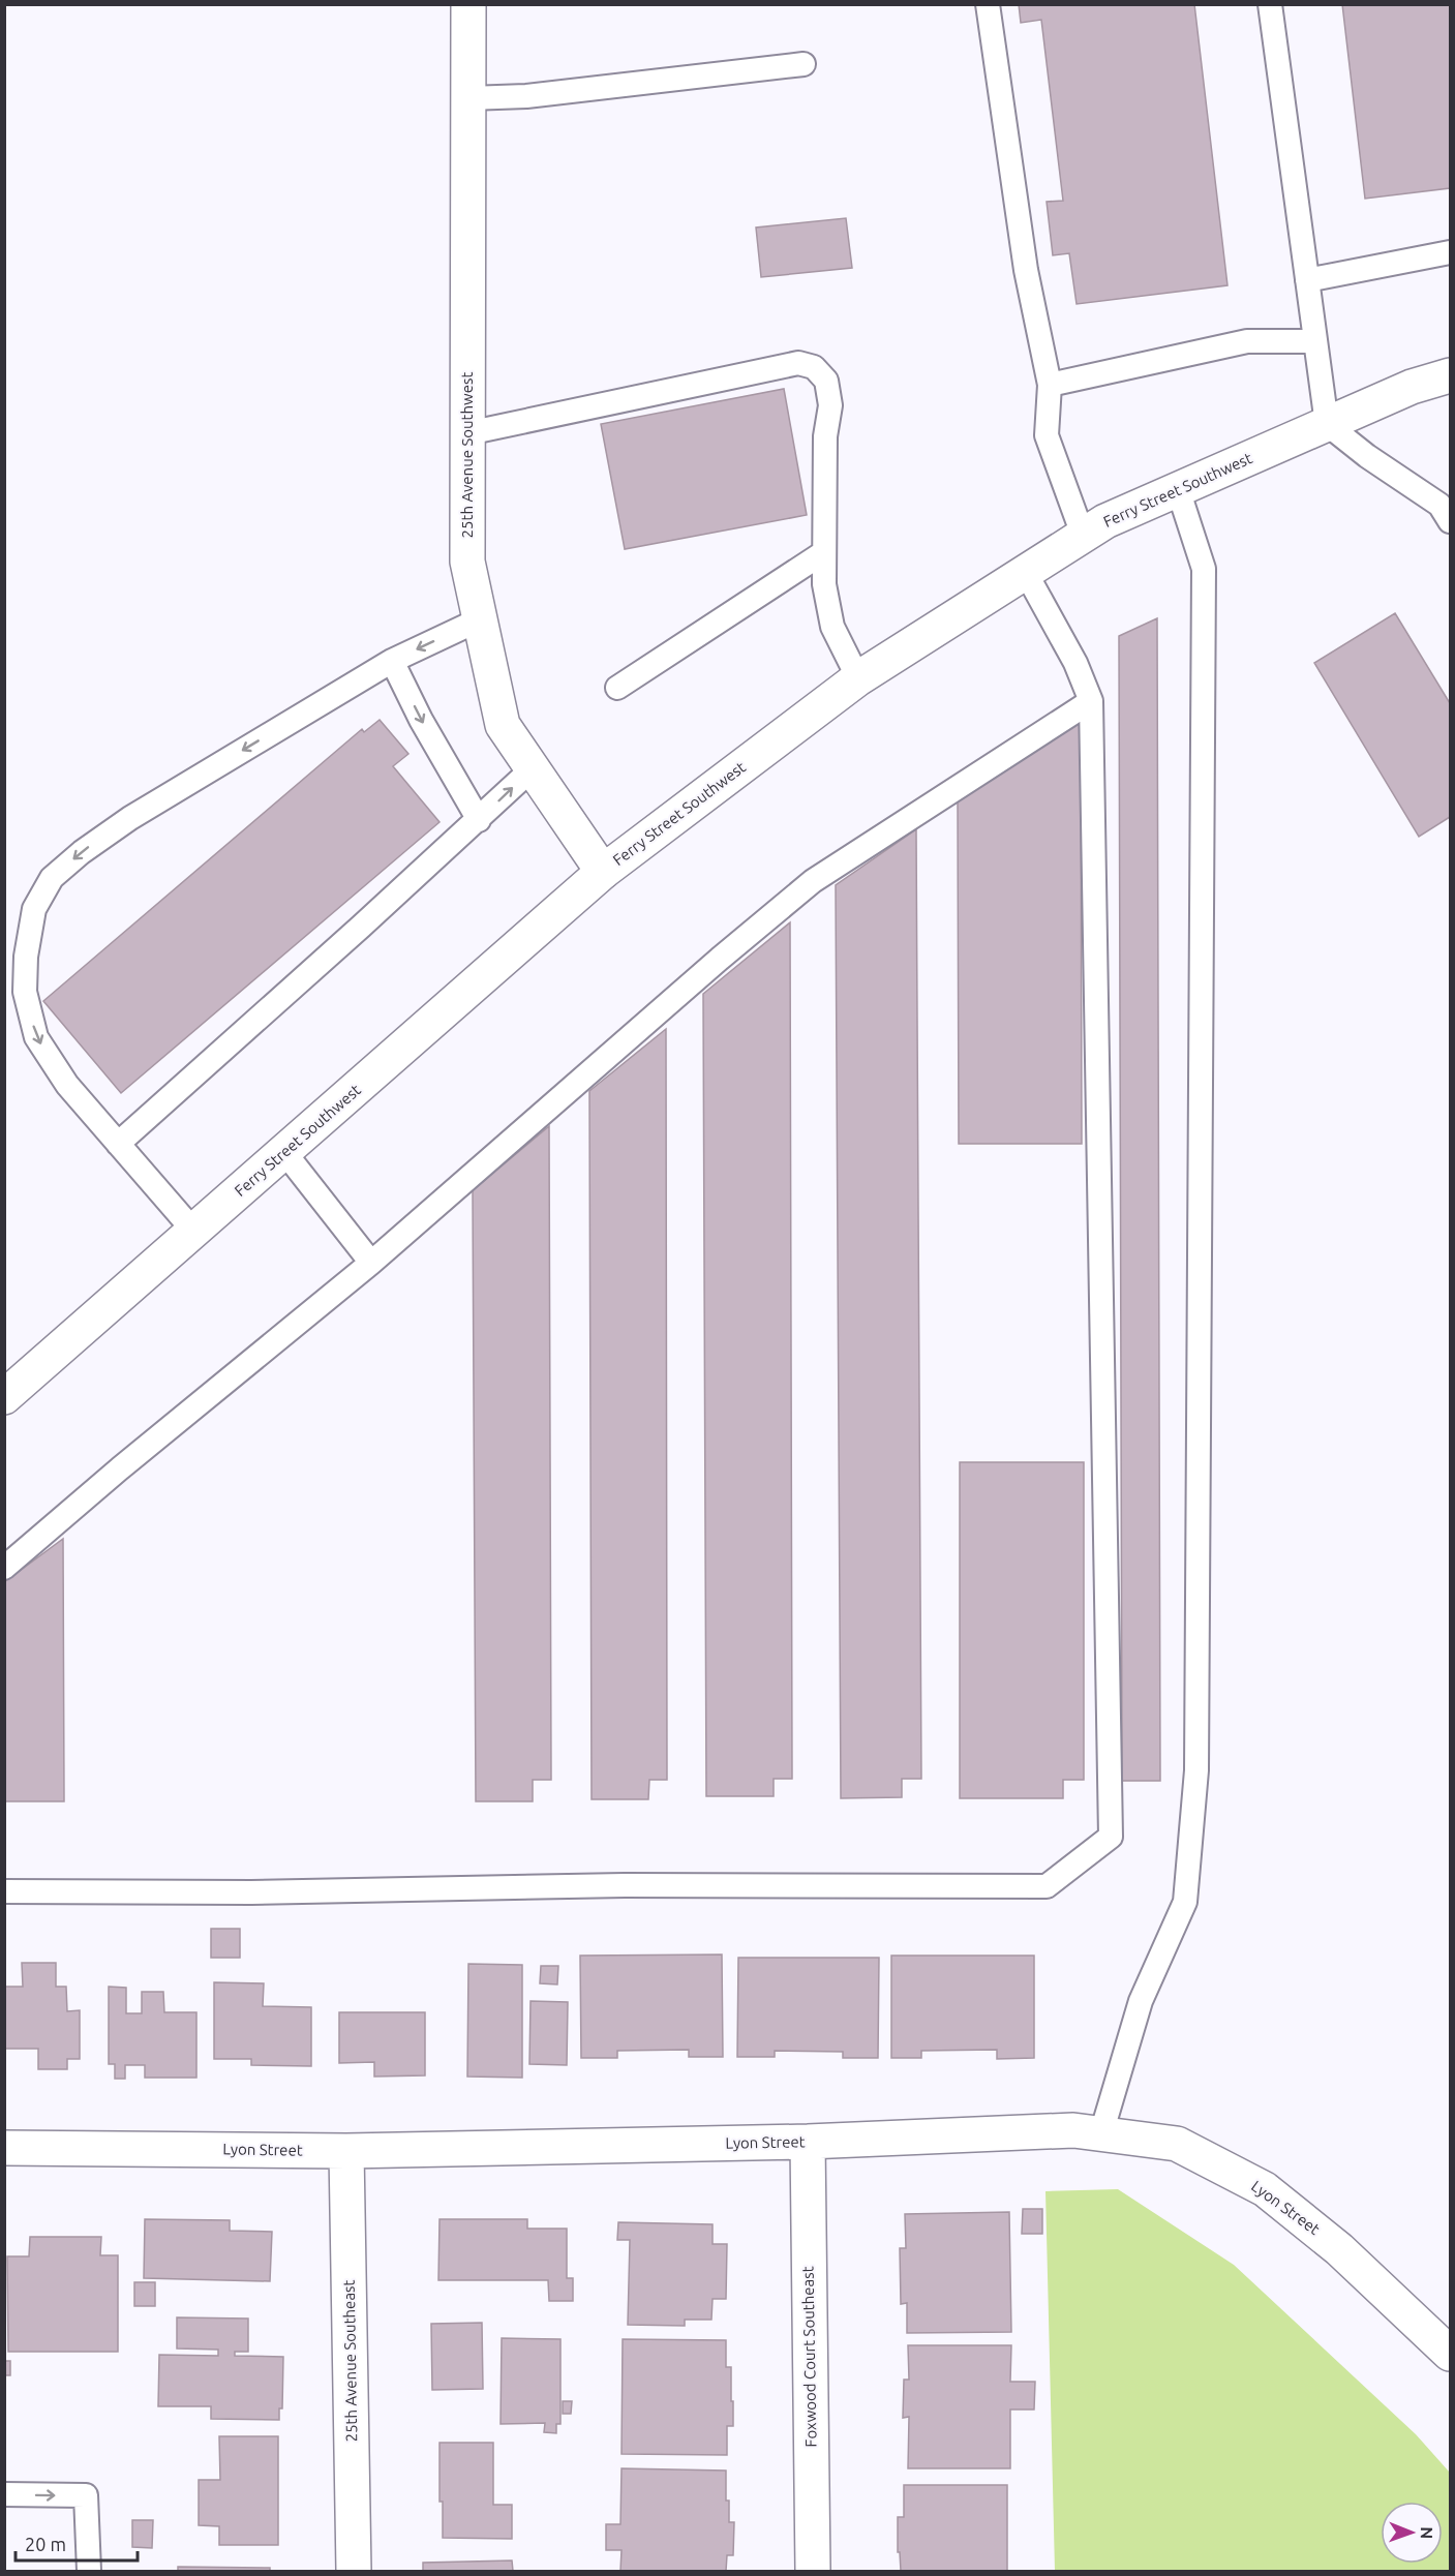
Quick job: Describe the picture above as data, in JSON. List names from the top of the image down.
{
  "streets": {
    "street": [
      "25th Avenue Southwest",
      "Ferry Street Southwest",
      "Lyon Street",
      "Foxwood Court Southeast",
      "25th Avenue Southeast"
    ]
  },
  "crossings": [
    ["25th Avenue Southwest", "Ferry Street Southwest"],
    ["Lyon Street", "Foxwood Court Southeast"],
    ["Lyon Street", "25th Avenue Southeast"]
  ],
  "scale_bar": "20 m",
  "north": "right"
}
